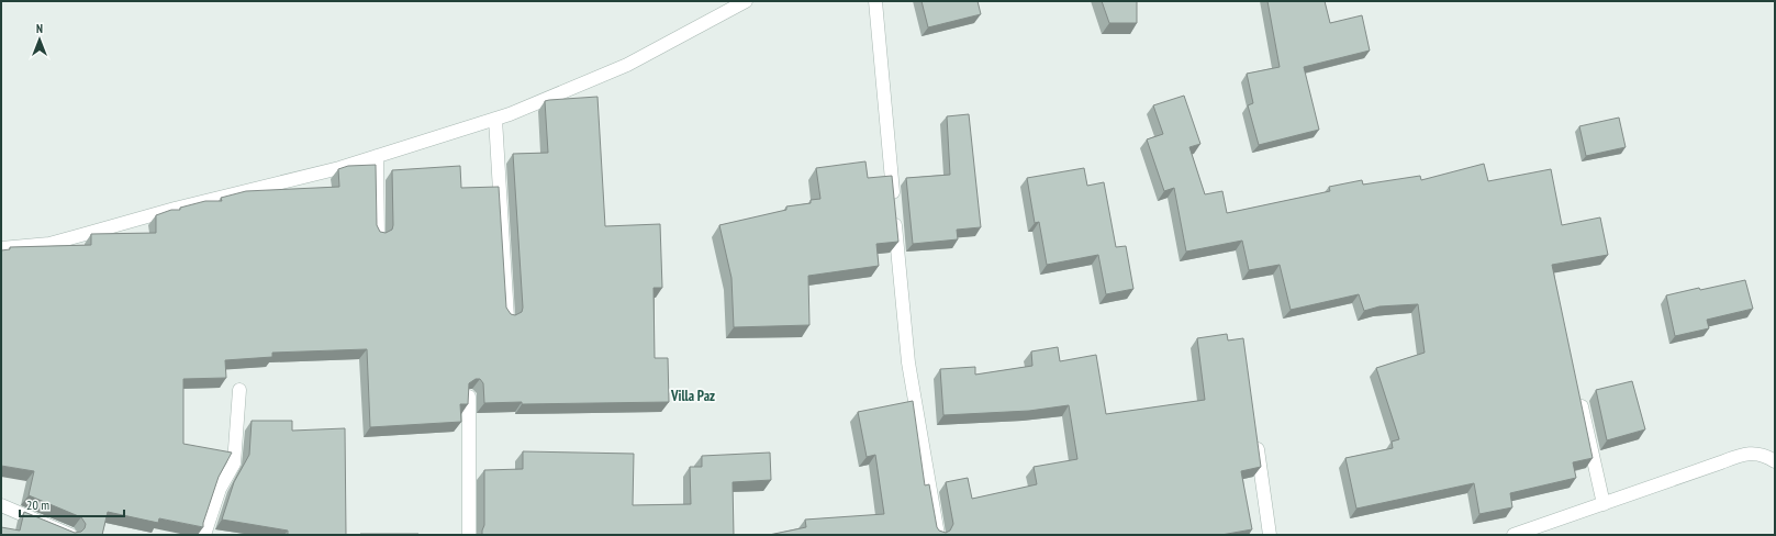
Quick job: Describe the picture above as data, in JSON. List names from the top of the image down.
{
  "districts": ["Villa Paz"],
  "scale_bar": "20 m",
  "north": "top"
}
